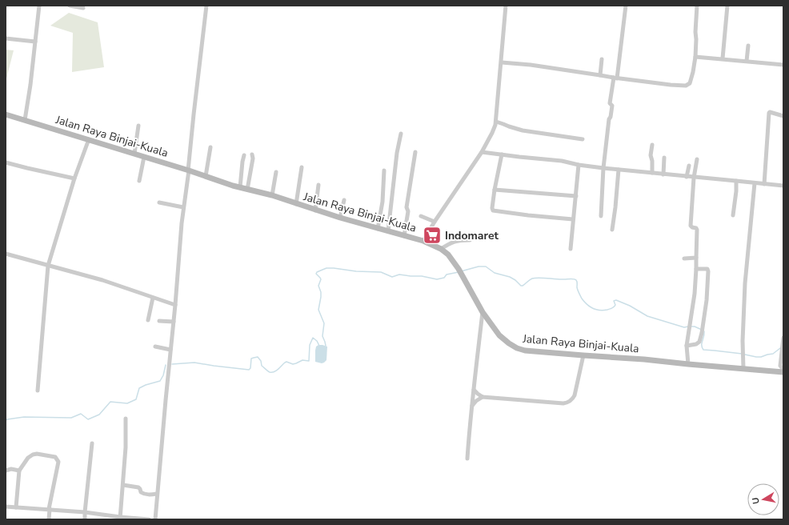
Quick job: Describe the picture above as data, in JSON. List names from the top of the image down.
{
  "streets": {
    "main road": ["Jalan Raya Binjai-Kuala"]
  },
  "places": {
    "supermarket": ["Indomaret"]
  },
  "north": "left"
}
